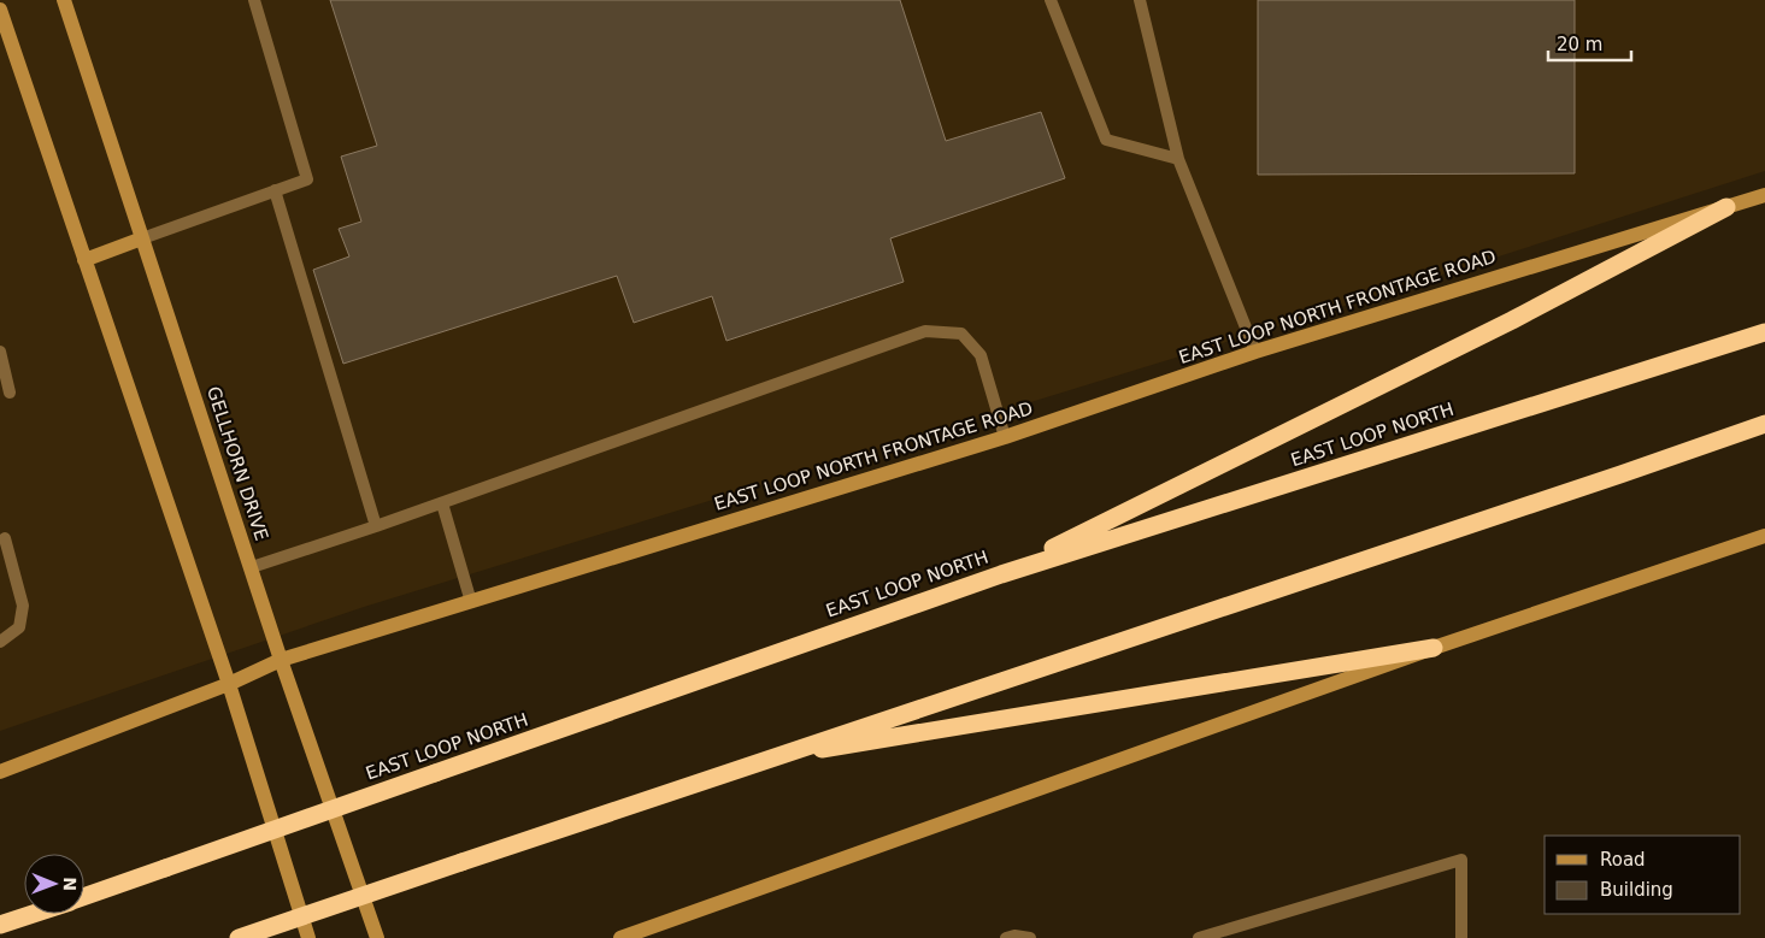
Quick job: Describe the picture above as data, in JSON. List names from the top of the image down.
{
  "streets": {
    "highway": ["EAST LOOP NORTH"],
    "main road": ["EAST LOOP NORTH FRONTAGE ROAD", "GELLHORN DRIVE"]
  },
  "crossings": [
    ["EAST LOOP NORTH FRONTAGE ROAD", "GELLHORN DRIVE"]
  ],
  "legend": ["Road", "Building"],
  "scale_bar": "20 m",
  "north": "right"
}
